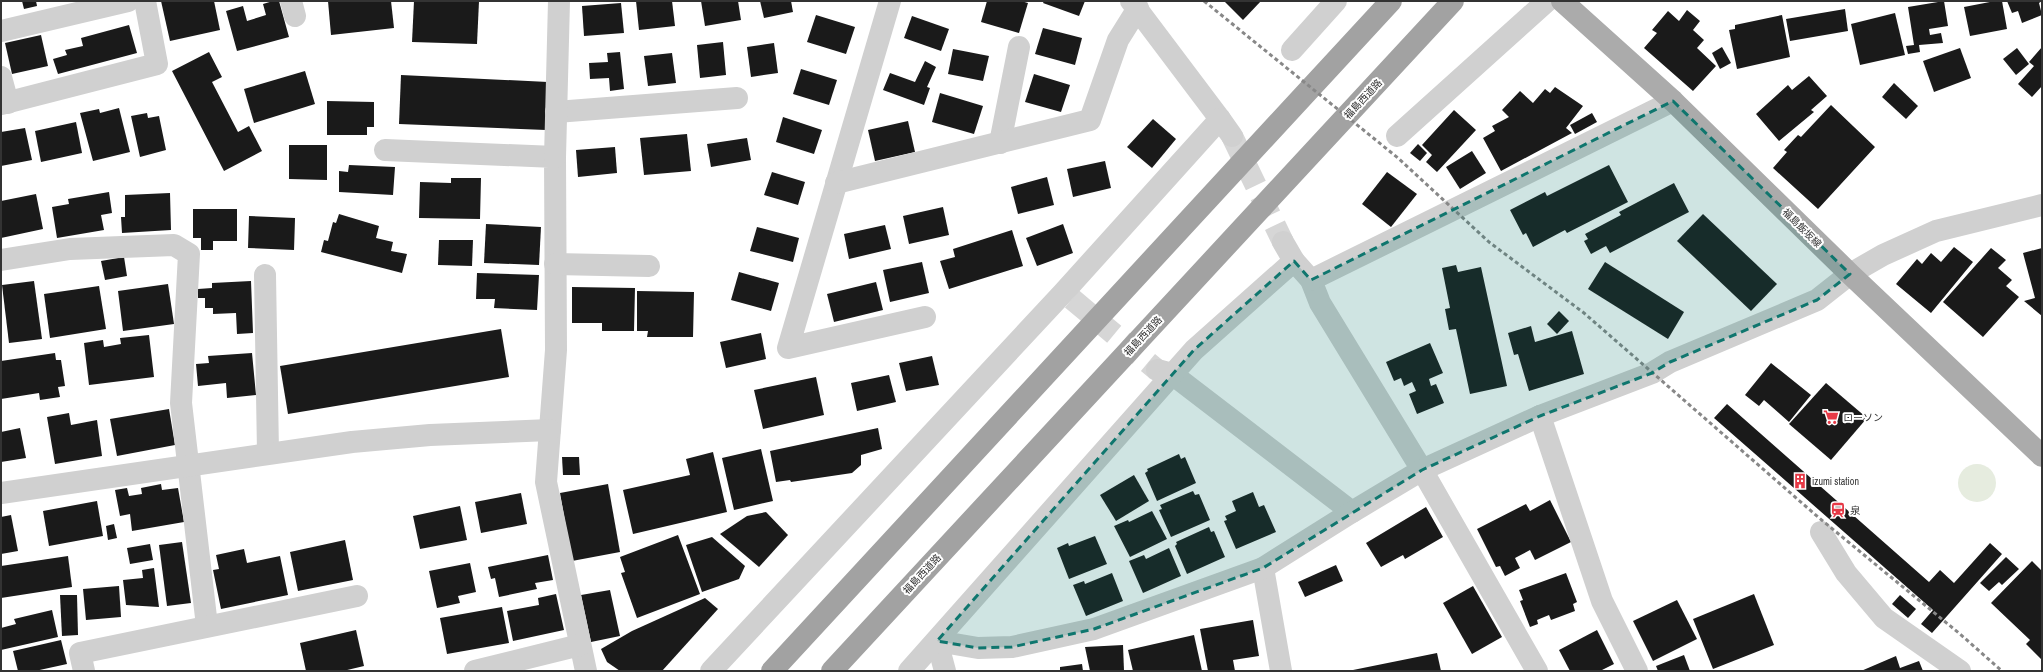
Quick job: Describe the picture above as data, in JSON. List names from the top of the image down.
{
  "streets": {
    "highway": ["福島西道路"],
    "main road": ["福島飯坂線"]
  },
  "places": {
    "supermarket": ["ローソン"],
    "building": ["izumi station"],
    "station": ["泉"]
  }
}
